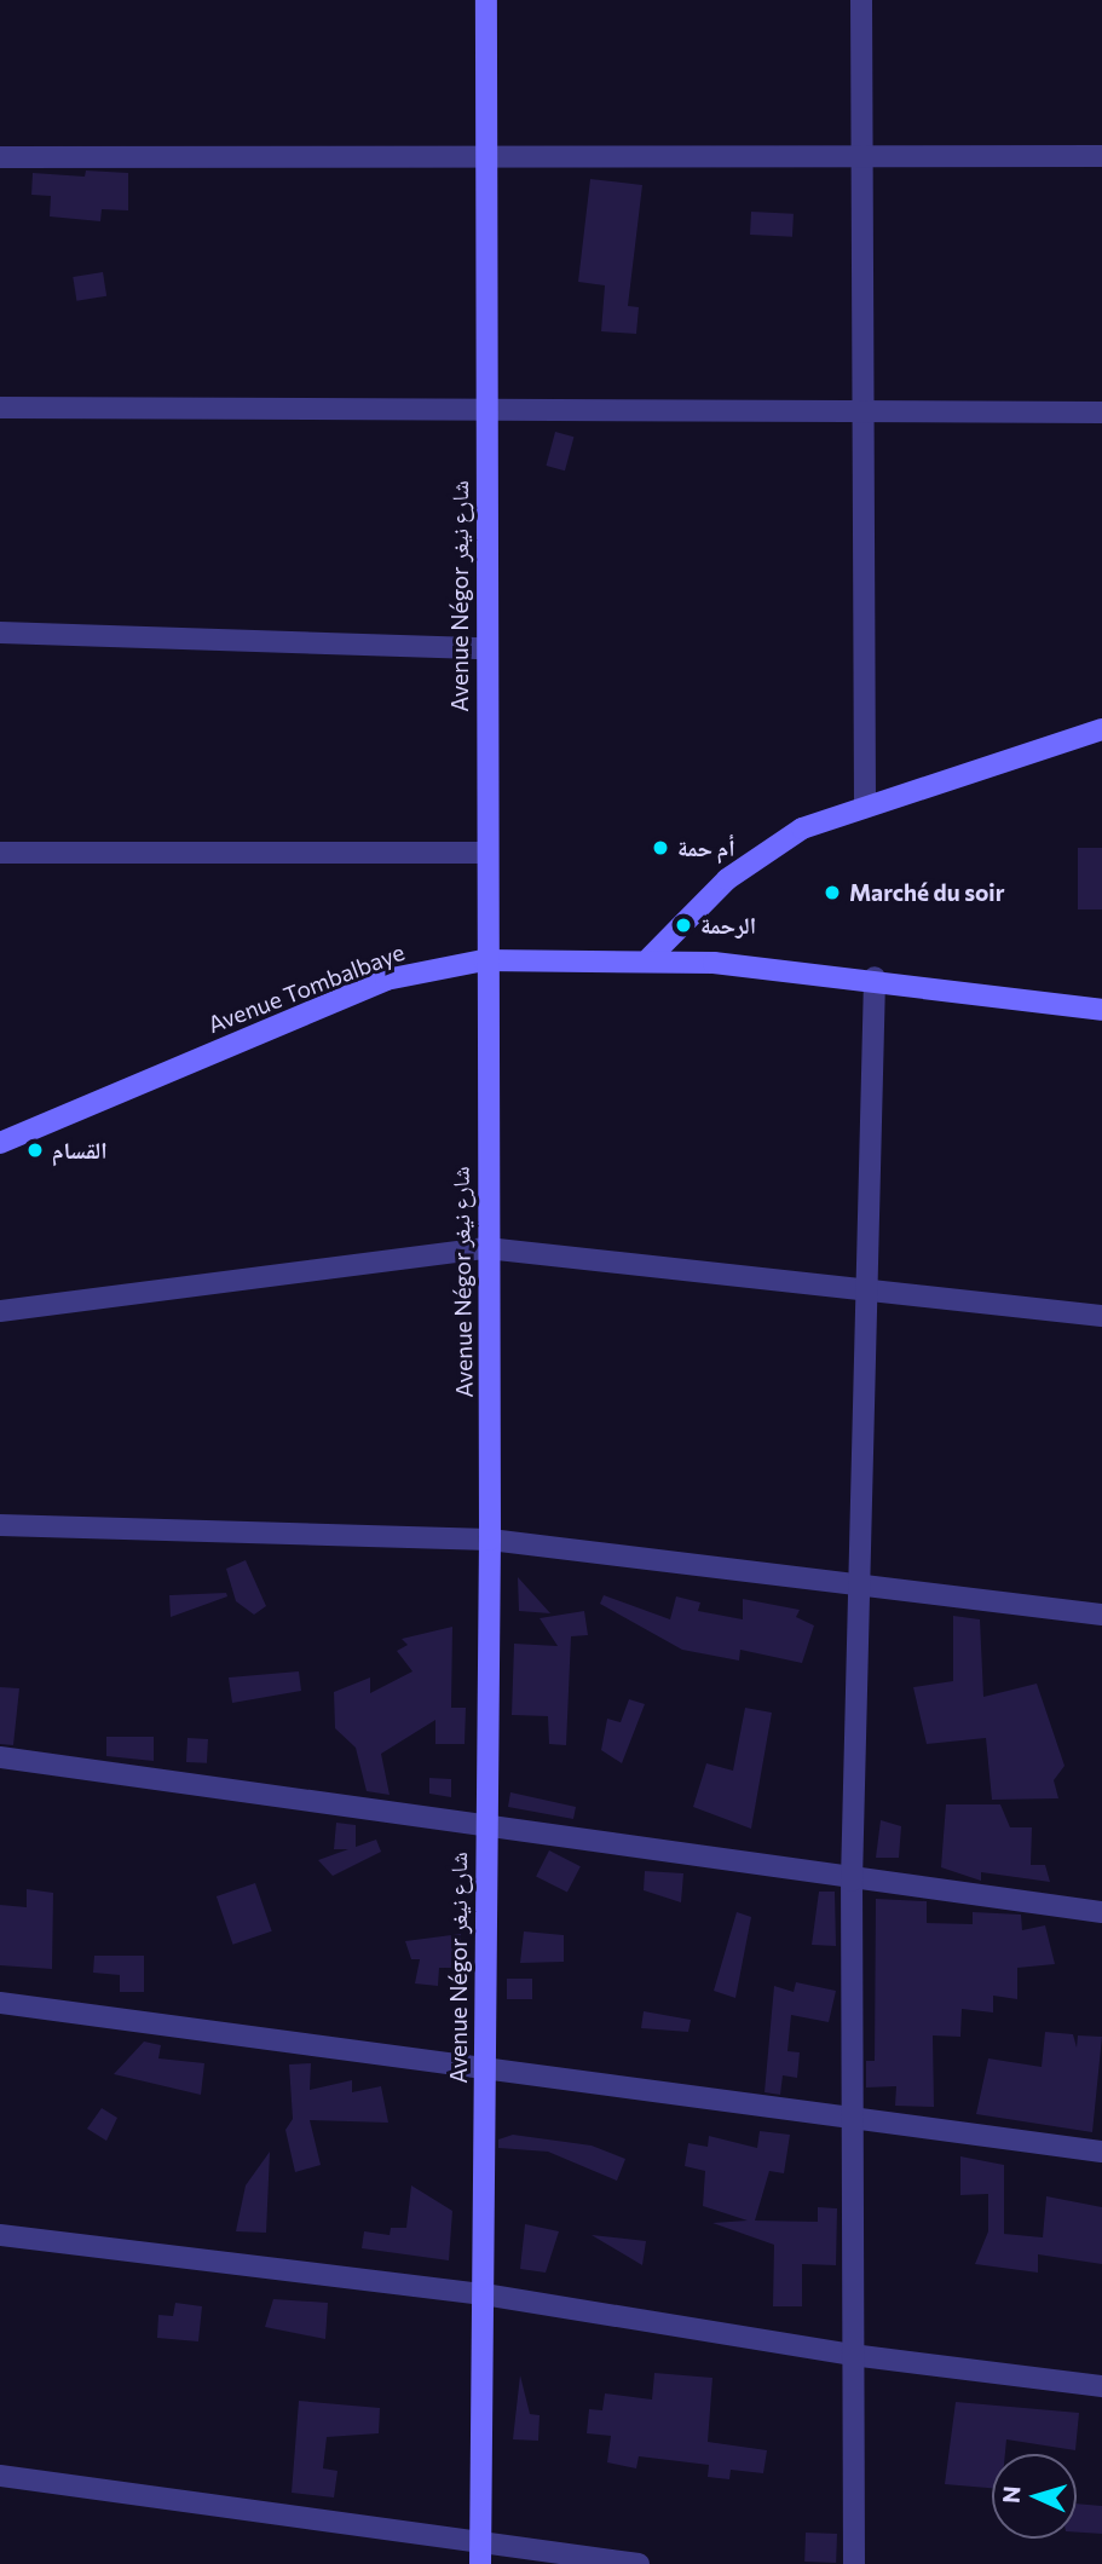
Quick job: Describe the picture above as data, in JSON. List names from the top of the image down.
{
  "streets": {
    "main road": ["Avenue Négor شارع نيغر", "Avenue Tombalbaye"]
  },
  "crossings": [
    ["Avenue Négor شارع نيغر", "Avenue Tombalbaye"]
  ],
  "places": [
    "أم حمة",
    "Marché du soir",
    "الرحمة",
    "القسام"
  ],
  "north": "left"
}
